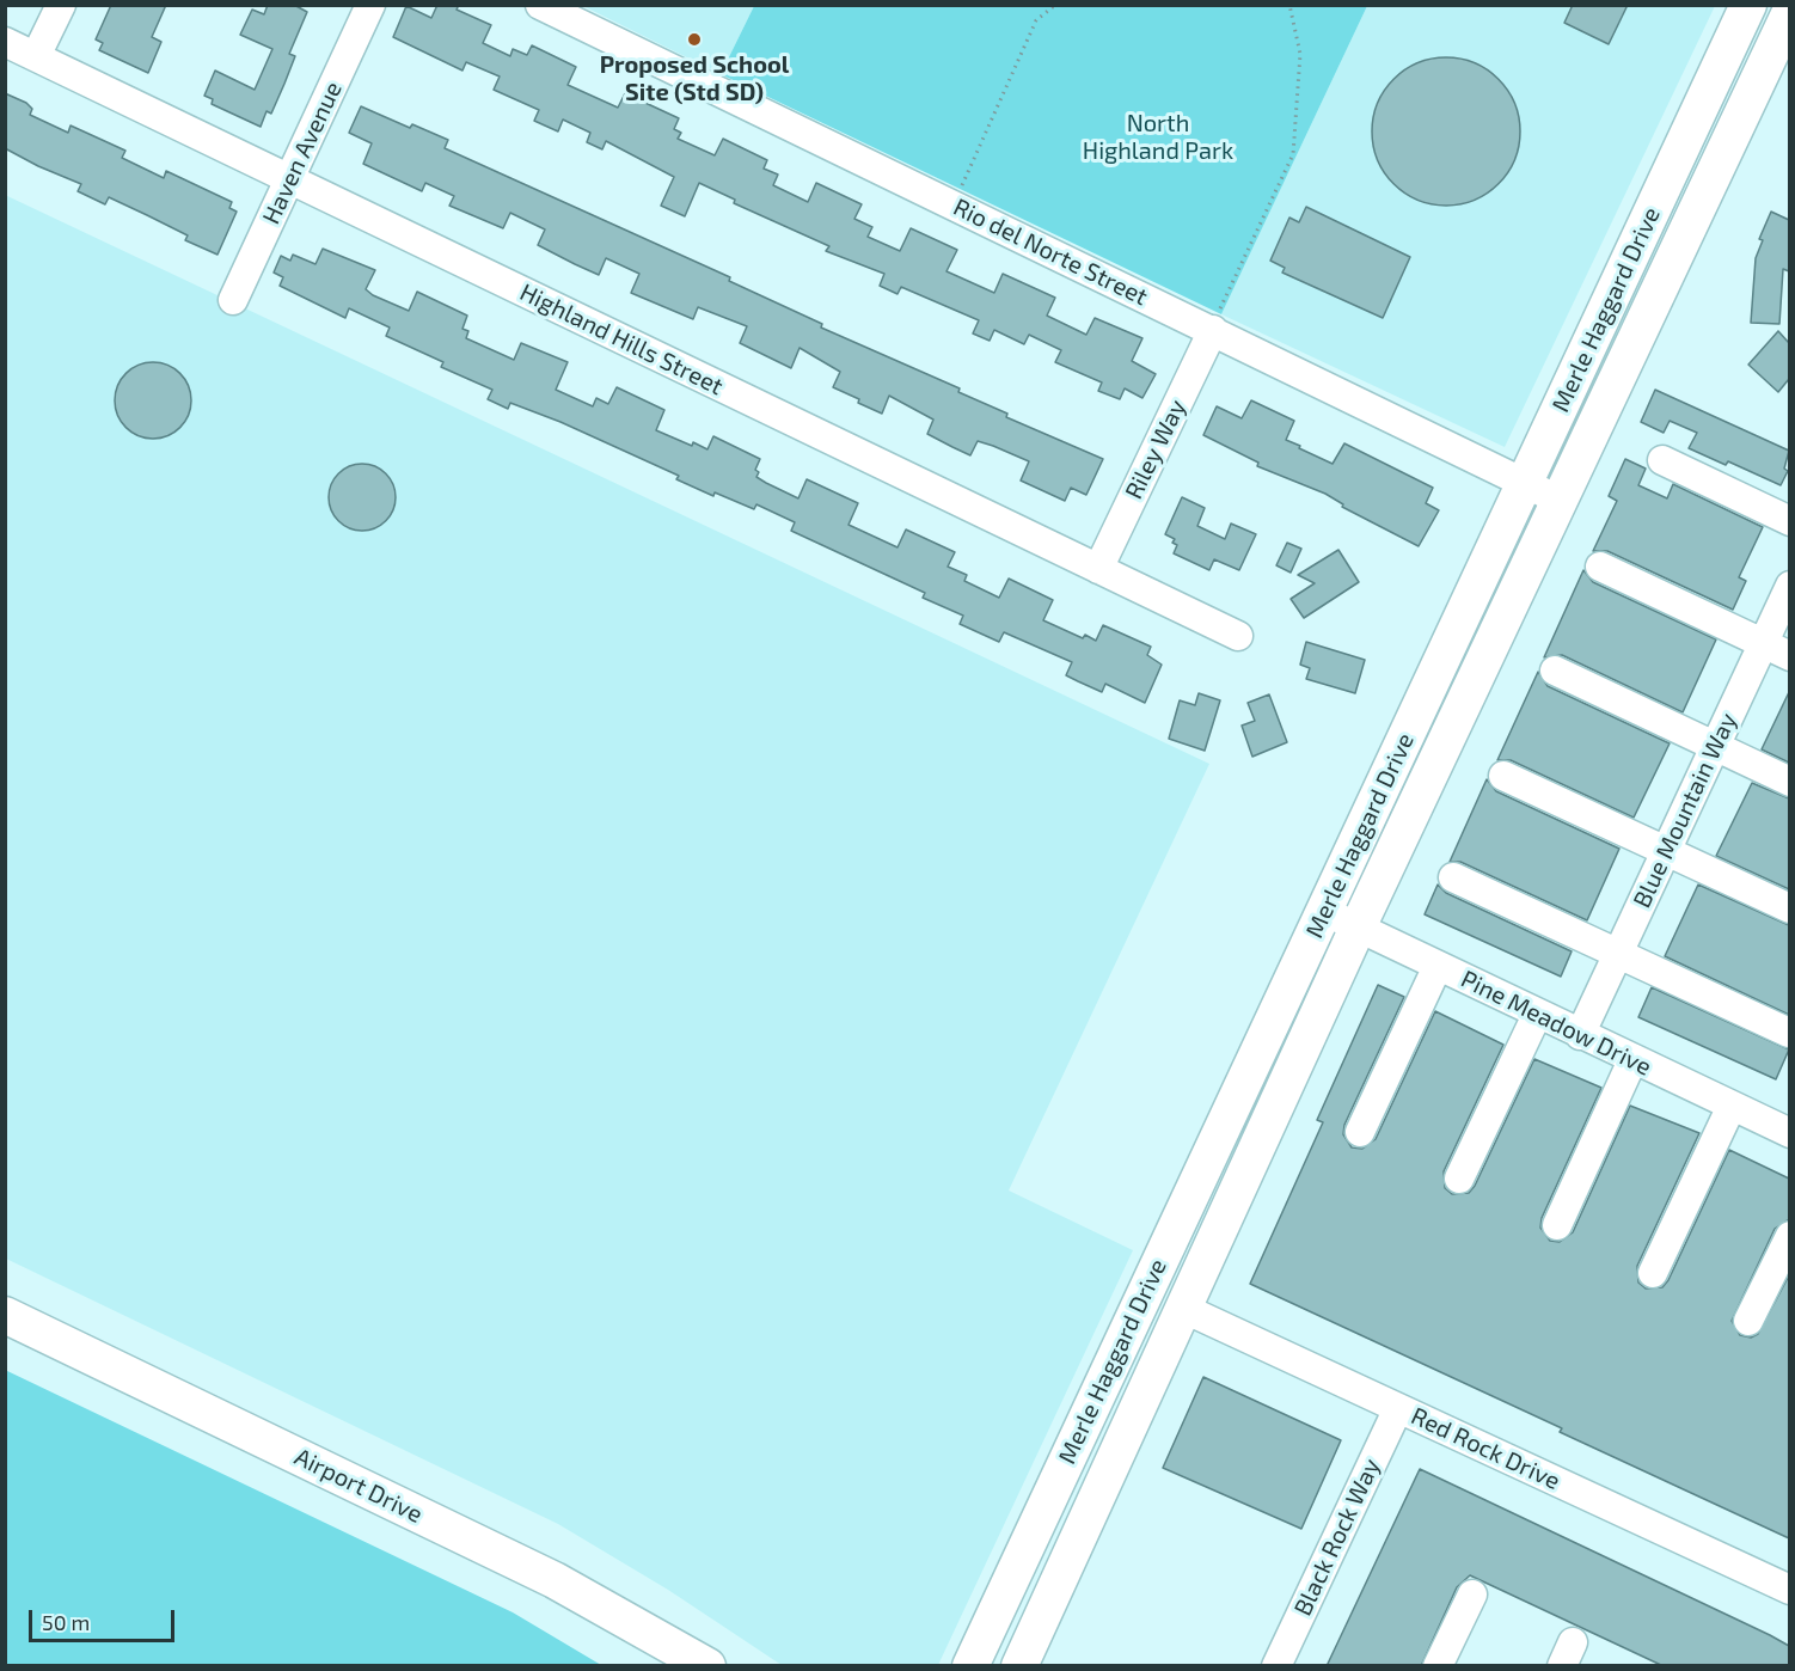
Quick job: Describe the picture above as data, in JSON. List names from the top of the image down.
{
  "streets": {
    "main road": ["Merle Haggard Drive", "Airport Drive"],
    "street": [
      "Haven Avenue",
      "Rio del Norte Street",
      "Highland Hills Street",
      "Riley Way",
      "Blue Mountain Way",
      "Pine Meadow Drive",
      "Red Rock Drive",
      "Black Rock Way"
    ]
  },
  "crossings": [
    ["Haven Avenue", "Highland Hills Street"],
    ["Rio del Norte Street", "Merle Haggard Drive"],
    ["Rio del Norte Street", "Riley Way"],
    ["Merle Haggard Drive", "Pine Meadow Drive"],
    ["Merle Haggard Drive", "Red Rock Drive"],
    ["Highland Hills Street", "Riley Way"],
    ["Blue Mountain Way", "Pine Meadow Drive"],
    ["Red Rock Drive", "Black Rock Way"]
  ],
  "parks": ["North Highland Park"],
  "places": ["Proposed School Site (Std SD)"],
  "scale_bar": "50 m"
}
